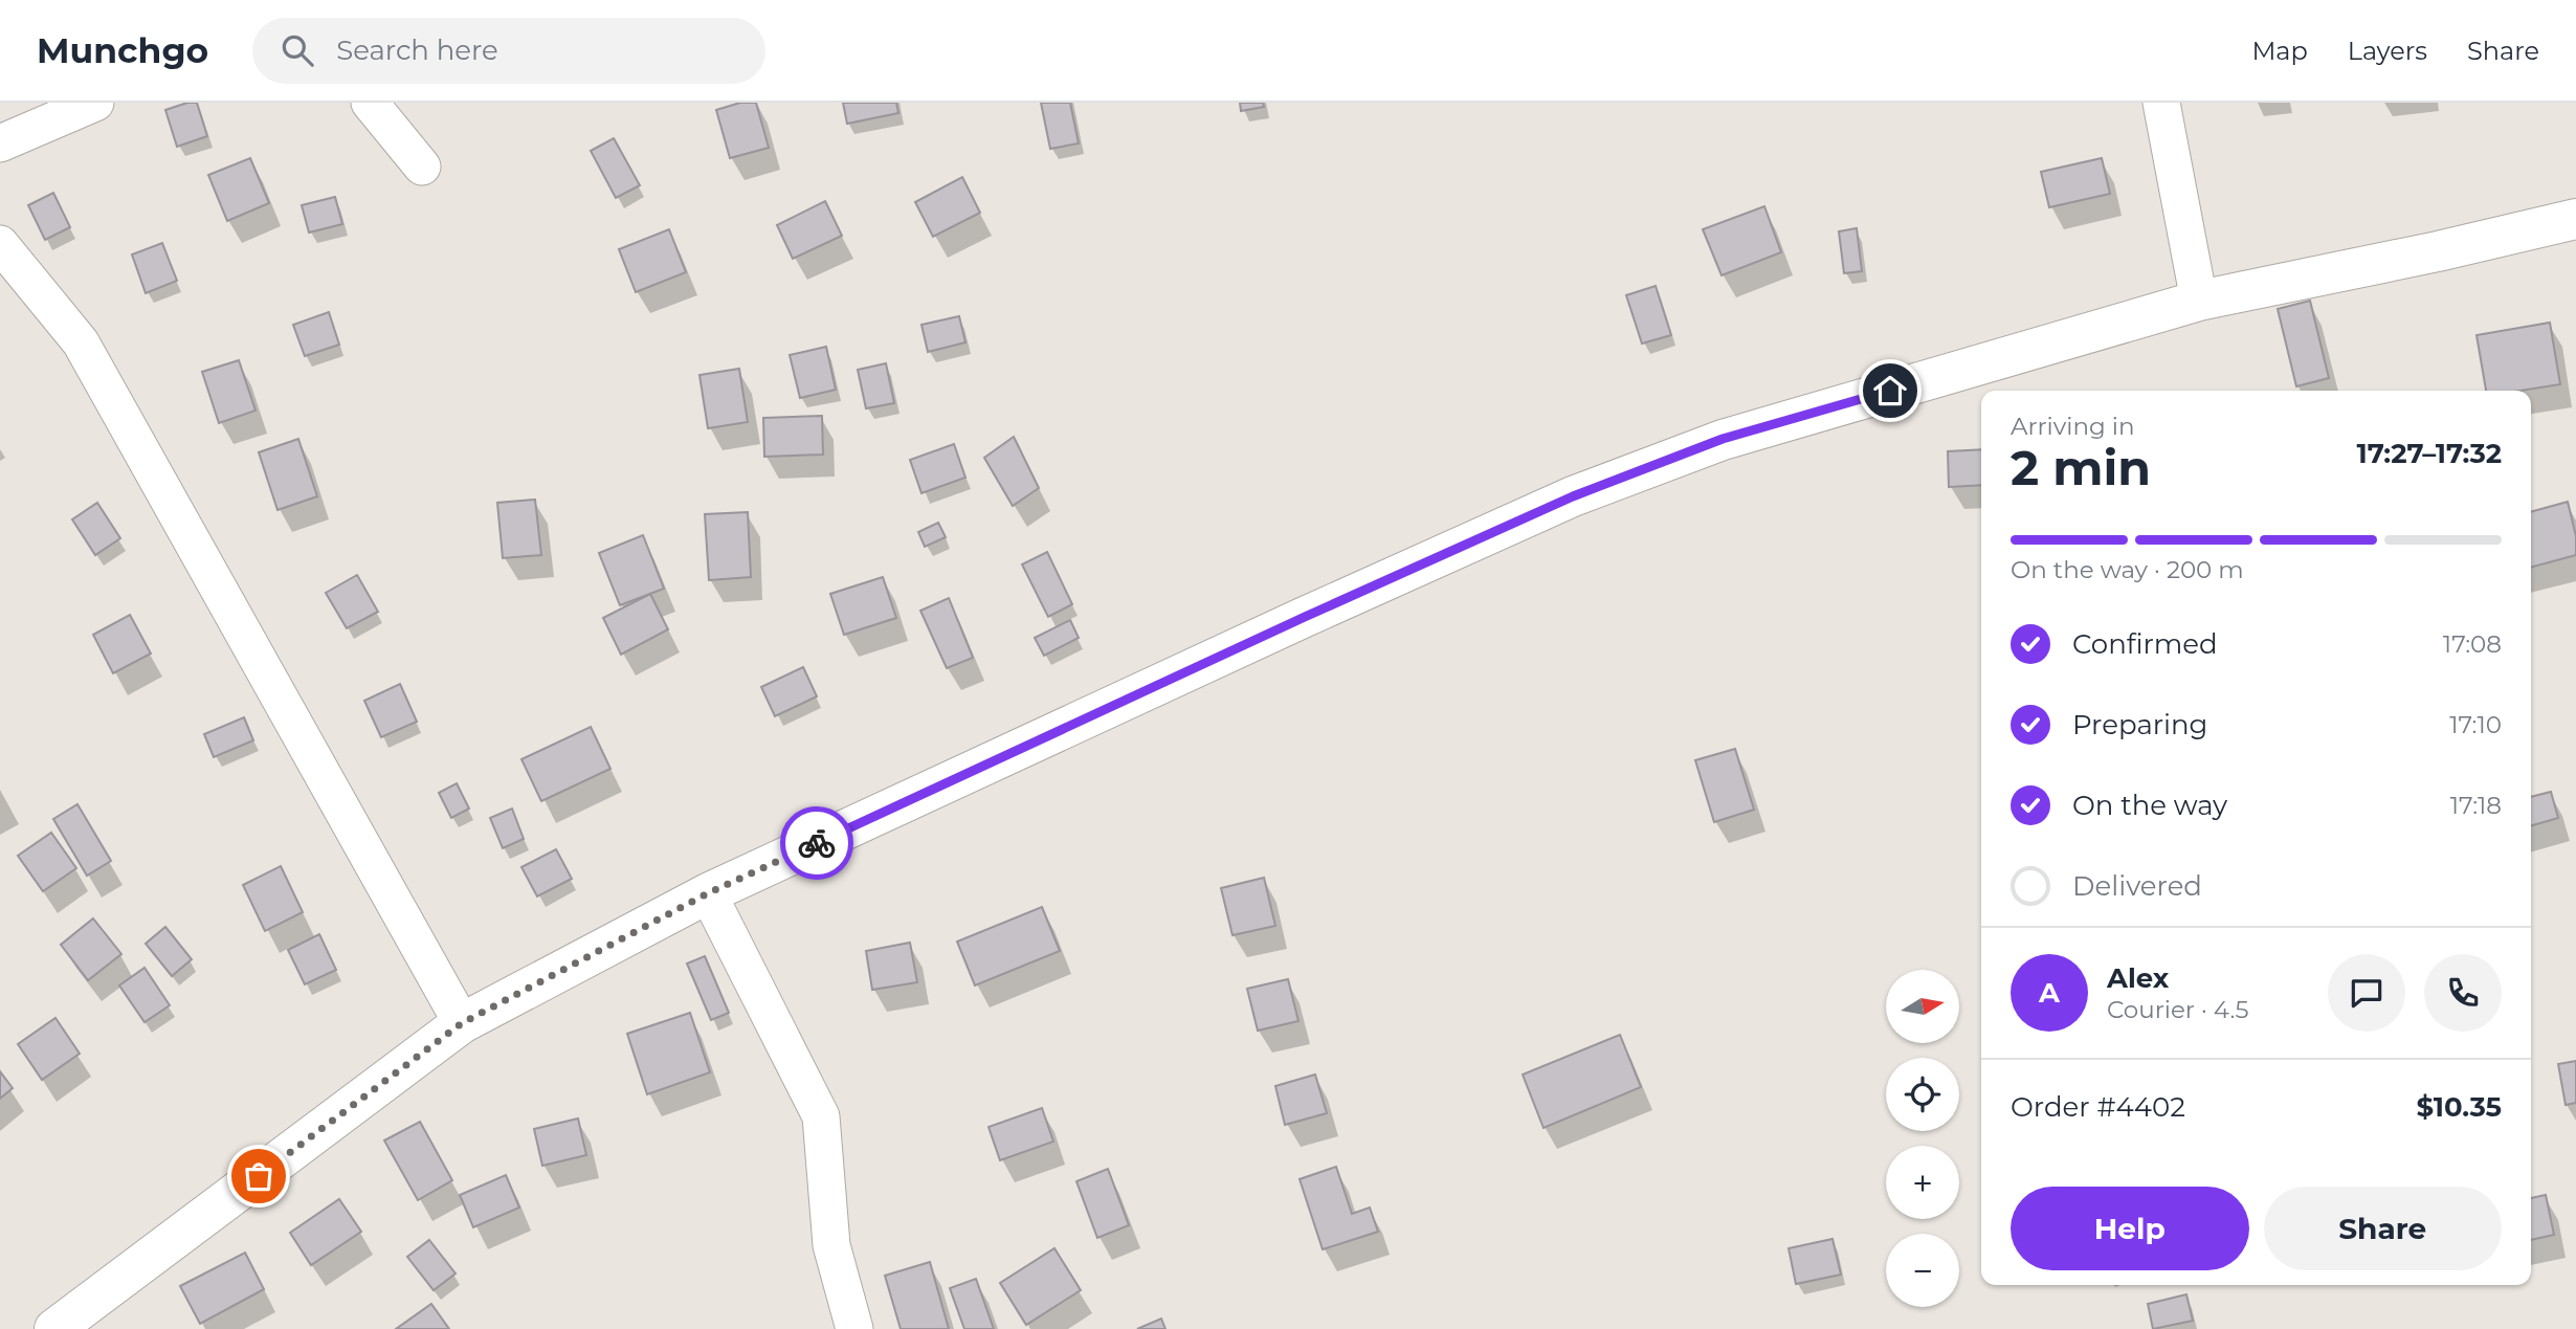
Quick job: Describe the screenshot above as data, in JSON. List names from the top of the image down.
{
  "north": "right",
  "page": {
    "header": "Munchgo",
    "search": "Search here",
    "nav": ["Map", "Layers", "Share"],
    "heading": ["2 min", "Arriving in", "17:27–17:32"],
    "panel": [
      "Alex",
      "Courier · 4.5",
      "Order #4402",
      "$10.35"
    ],
    "bar": "On the way · 200 m",
    "list": [
      ["Confirmed", "17:08"],
      ["Preparing", "17:10"],
      ["On the way", "17:18"],
      "Delivered"
    ],
    "round": "A",
    "map_buttons": ["+", "−"],
    "buttons": ["Help", "Share"]
  }
}
